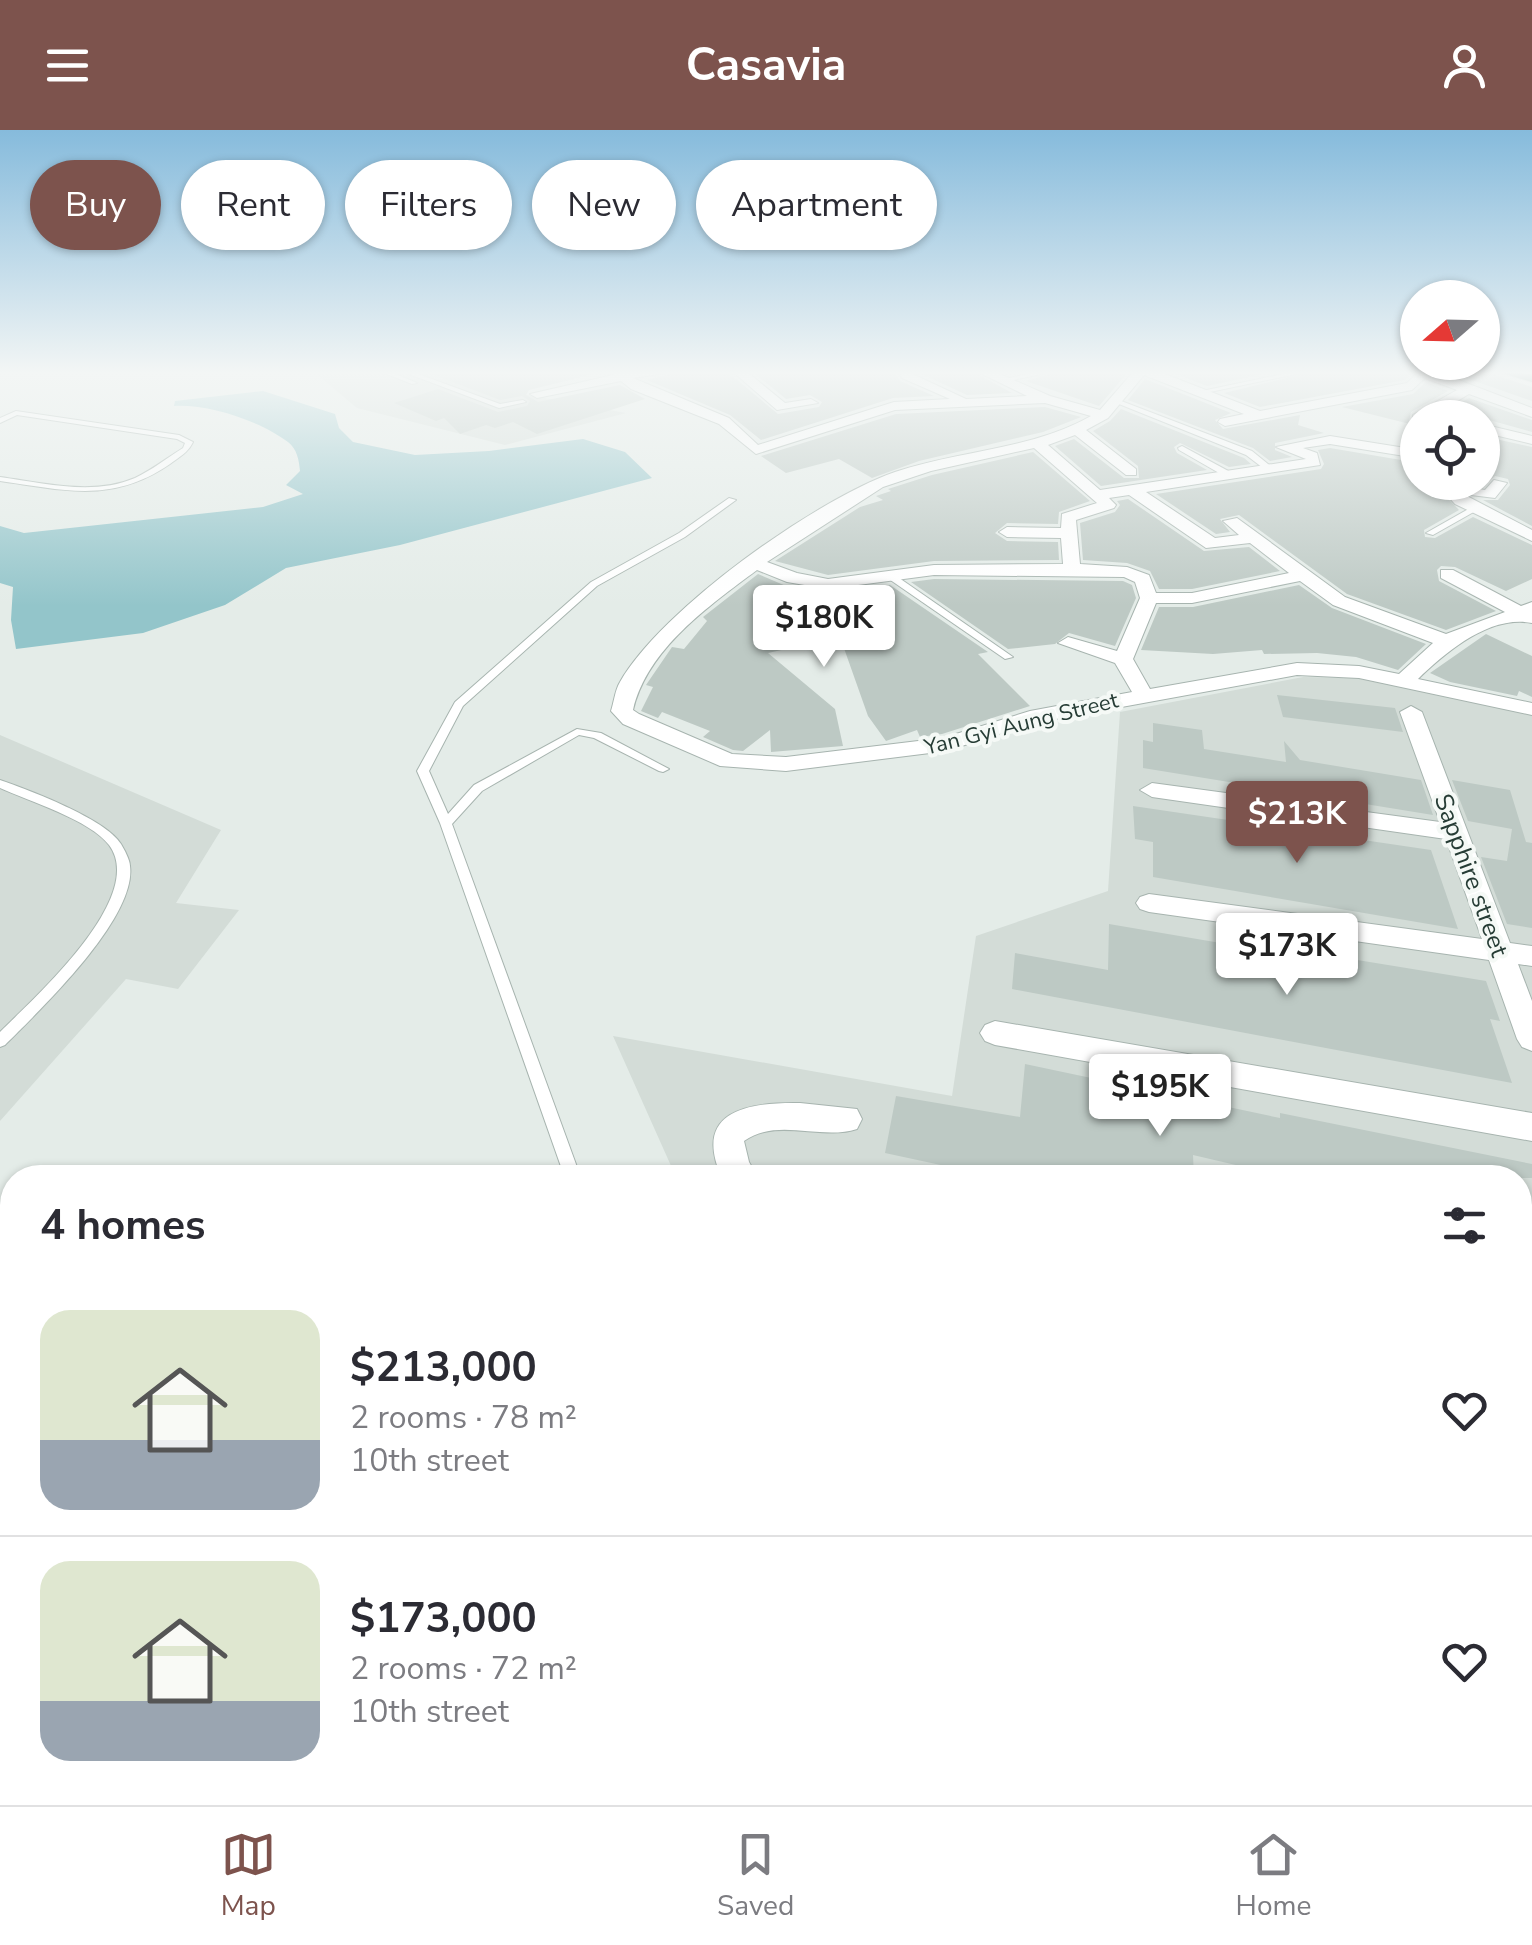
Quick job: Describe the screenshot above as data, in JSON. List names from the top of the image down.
{
  "streets": {
    "street": ["Yan Gyi Aung Street", "Sapphire street"]
  },
  "north": "left",
  "page": {
    "header": "Casavia",
    "chip": [
      "Buy",
      "Rent",
      "Filters",
      "New",
      "Apartment"
    ],
    "price": [
      "$180K",
      "$213K",
      "$173K",
      "$195K"
    ],
    "heading": "4 homes",
    "list": [
      {
        "name": "$213,000",
        "note": "2 rooms · 78 m² · 10th street"
      },
      {
        "name": "$173,000",
        "note": "2 rooms · 72 m² · 10th street"
      }
    ],
    "tabs": ["Map", "Saved", "Home"]
  }
}
